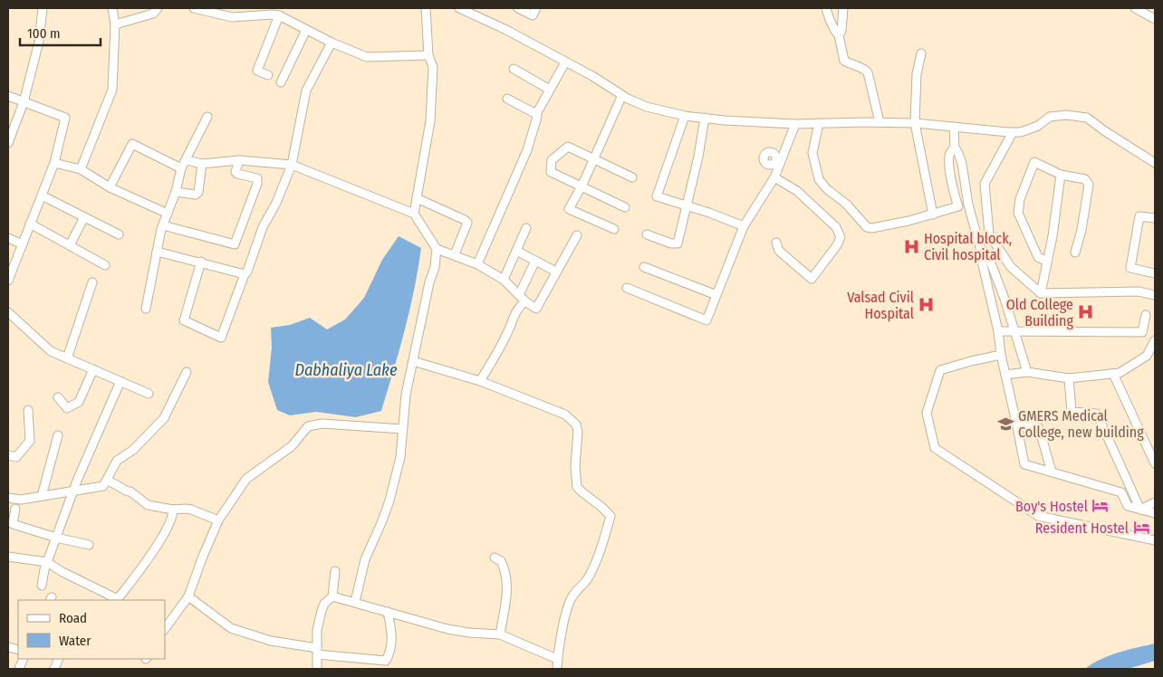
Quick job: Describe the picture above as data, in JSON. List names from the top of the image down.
{
  "water": ["Dabhaliya Lake"],
  "places": {
    "hospital": ["Hospital block, Civil hospital", "Valsad Civil Hospital", "Old College Building"],
    "school or university": ["GMERS Medical College, new building"],
    "hotel": ["Boy's Hostel", "Resident Hostel"]
  },
  "legend": ["Road", "Water"],
  "scale_bar": "100 m"
}
